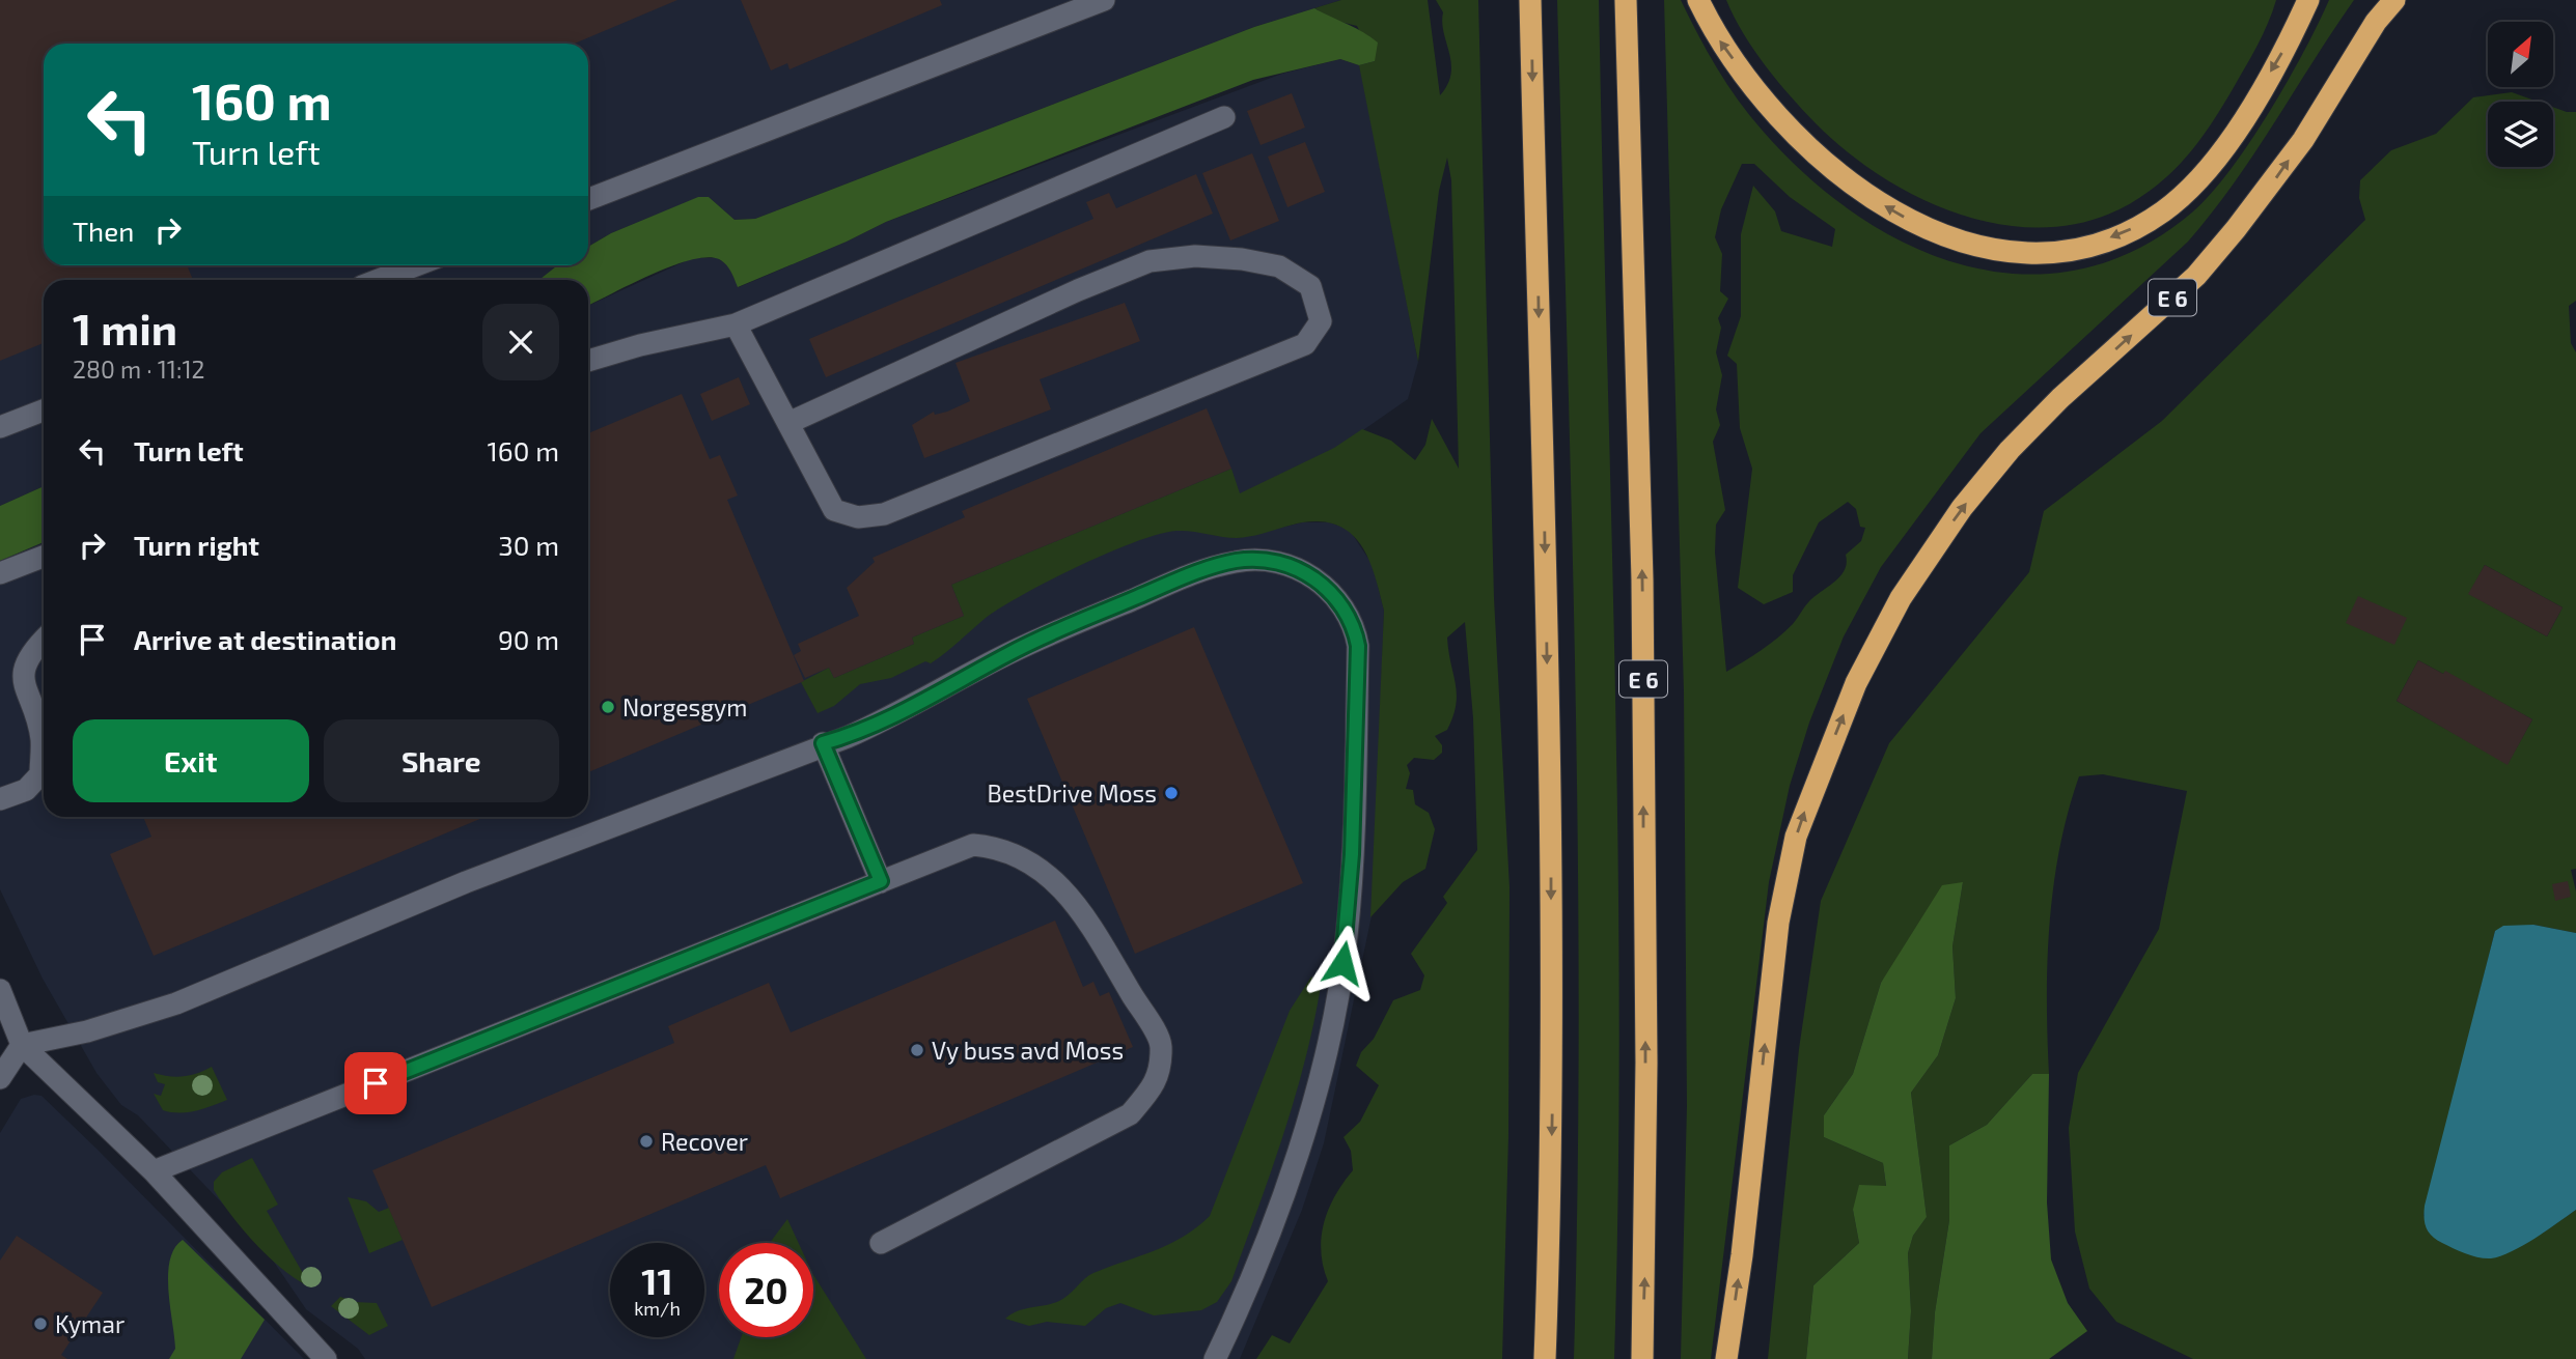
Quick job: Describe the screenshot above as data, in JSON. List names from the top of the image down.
{
  "streets": {
    "highway": ["E 6"]
  },
  "places": [
    "Norgesgym",
    "BestDrive Moss",
    "Vy buss avd Moss",
    "Recover",
    "Kymar"
  ],
  "north": "top right",
  "page": {
    "turn": ["160 m", "Turn left"],
    "then": "Then",
    "heading": ["1 min", "280 m · 11:12"],
    "list": [
      {
        "name": "Turn left",
        "value": "160 m"
      },
      {
        "name": "Turn right",
        "value": "30 m"
      },
      {
        "name": "Arrive at destination",
        "value": "90 m"
      }
    ],
    "buttons": ["Exit", "Share"],
    "speed": "11 km/h",
    "limit": "20"
  }
}
